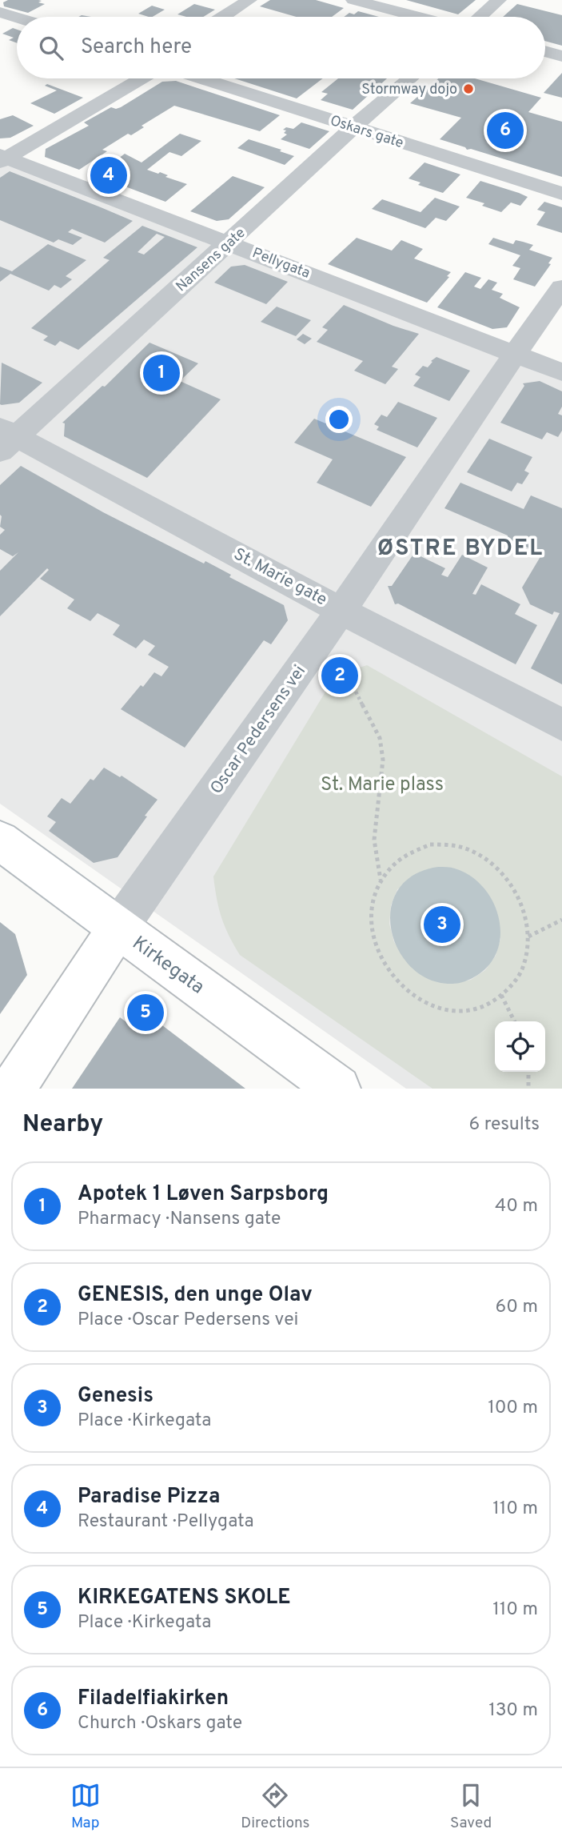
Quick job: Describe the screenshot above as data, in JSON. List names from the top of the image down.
{
  "streets": {
    "main road": ["Oscar Pedersens vei", "Kirkegata"],
    "street": [
      "Oskars gate",
      "Nansens gate",
      "Pellygata",
      "St. Marie gate"
    ]
  },
  "crossings": [
    ["Oskars gate", "Nansens gate"],
    ["Nansens gate", "Pellygata"],
    ["Nansens gate", "St. Marie gate"],
    ["Pellygata", "Oscar Pedersens vei"],
    ["St. Marie gate", "Oscar Pedersens vei"],
    ["Oscar Pedersens vei", "Kirkegata"]
  ],
  "districts": ["ØSTRE BYDEL"],
  "parks": ["St. Marie plass"],
  "places": ["Stormway dojo"],
  "page": {
    "search": "Search here",
    "pins": [
      "6",
      "4",
      "1",
      "2",
      "3",
      "5"
    ],
    "heading": ["Nearby", "6 results"],
    "list": [
      {
        "mark": "1",
        "name": "Apotek 1 Løven Sarpsborg",
        "note": "Pharmacy · Nansens gate",
        "value": "40 m"
      },
      {
        "mark": "2",
        "name": "GENESIS, den unge Olav",
        "note": "Place · Oscar Pedersens vei",
        "value": "60 m"
      },
      {
        "mark": "3",
        "name": "Genesis",
        "note": "Place · Kirkegata",
        "value": "100 m"
      },
      {
        "mark": "4",
        "name": "Paradise Pizza",
        "note": "Restaurant · Pellygata",
        "value": "110 m"
      },
      {
        "mark": "5",
        "name": "KIRKEGATENS SKOLE",
        "note": "Place · Kirkegata",
        "value": "110 m"
      },
      {
        "mark": "6",
        "name": "Filadelfiakirken",
        "note": "Church · Oskars gate",
        "value": "130 m"
      }
    ],
    "nav": ["Map", "Directions", "Saved"]
  }
}
